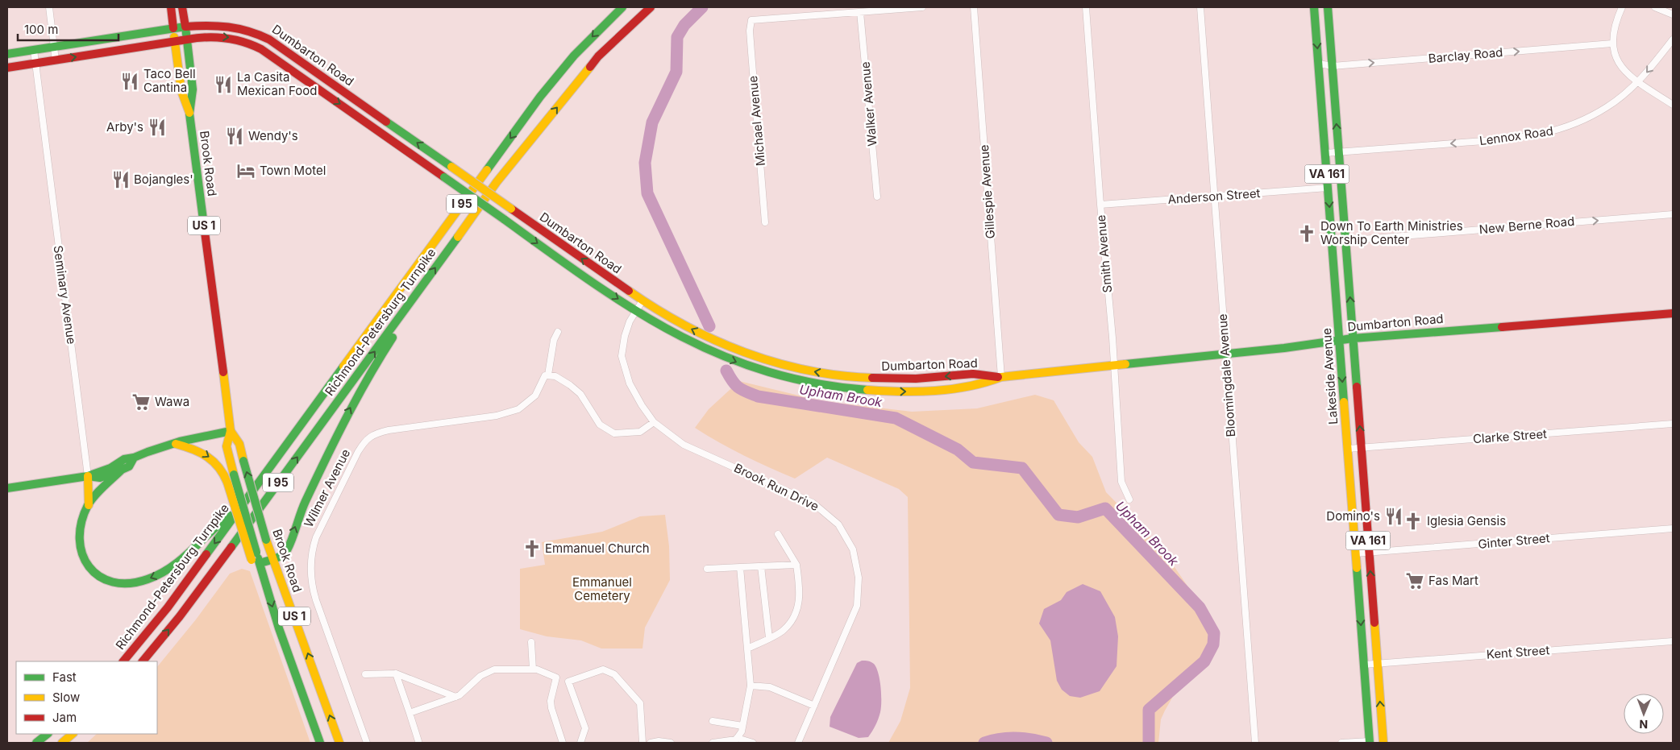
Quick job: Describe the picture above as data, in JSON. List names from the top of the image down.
{
  "streets": {
    "main road": [
      "Dumbarton Road",
      "Brook Road",
      "VA 161",
      "I 95",
      "US 1",
      "Richmond-Petersburg Turnpike",
      "Lakeside Avenue"
    ],
    "street": [
      "Barclay Road",
      "Walker Avenue",
      "Michael Avenue",
      "Lennox Road",
      "Gillespie Avenue",
      "Anderson Street",
      "New Berne Road",
      "Smith Avenue",
      "Seminary Avenue",
      "Bloomingdale Avenue",
      "Clarke Street",
      "Brook Run Drive",
      "Wilmer Avenue",
      "Ginter Street",
      "Kent Street"
    ]
  },
  "crossings": [
    ["Dumbarton Road", "Brook Road"],
    ["Dumbarton Road", "Gillespie Avenue"],
    ["Dumbarton Road", "Smith Avenue"],
    ["Dumbarton Road", "Seminary Avenue"],
    ["Dumbarton Road", "Bloomingdale Avenue"],
    ["Dumbarton Road", "Lakeside Avenue"],
    ["Barclay Road", "Lakeside Avenue"],
    ["Walker Avenue", "Michael Avenue"],
    ["Lennox Road", "Lakeside Avenue"],
    ["Brook Road", "US 1"],
    ["Anderson Street", "Smith Avenue"],
    ["Anderson Street", "Bloomingdale Avenue"],
    ["Anderson Street", "Lakeside Avenue"],
    ["New Berne Road", "Lakeside Avenue"],
    ["Lakeside Avenue", "Clarke Street"],
    ["Lakeside Avenue", "Ginter Street"],
    ["Lakeside Avenue", "Kent Street"]
  ],
  "one_way": ["Barclay Road", "Lennox Road", "New Berne Road"],
  "water": ["Upham Brook"],
  "parks": ["Emmanuel Cemetery"],
  "places": {
    "restaurant": [
      "Taco Bell Cantina",
      "La Casita Mexican Food",
      "Arby's",
      "Wendy's",
      "Bojangles'",
      "Domino's"
    ],
    "hotel": ["Town Motel"],
    "church": ["Down To Earth Ministries Worship Center", "Iglesia Gensis", "Emmanuel Church"],
    "supermarket": ["Wawa", "Fas Mart"]
  },
  "legend": ["Fast", "Slow", "Jam"],
  "scale_bar": "100 m",
  "north": "bottom"
}
